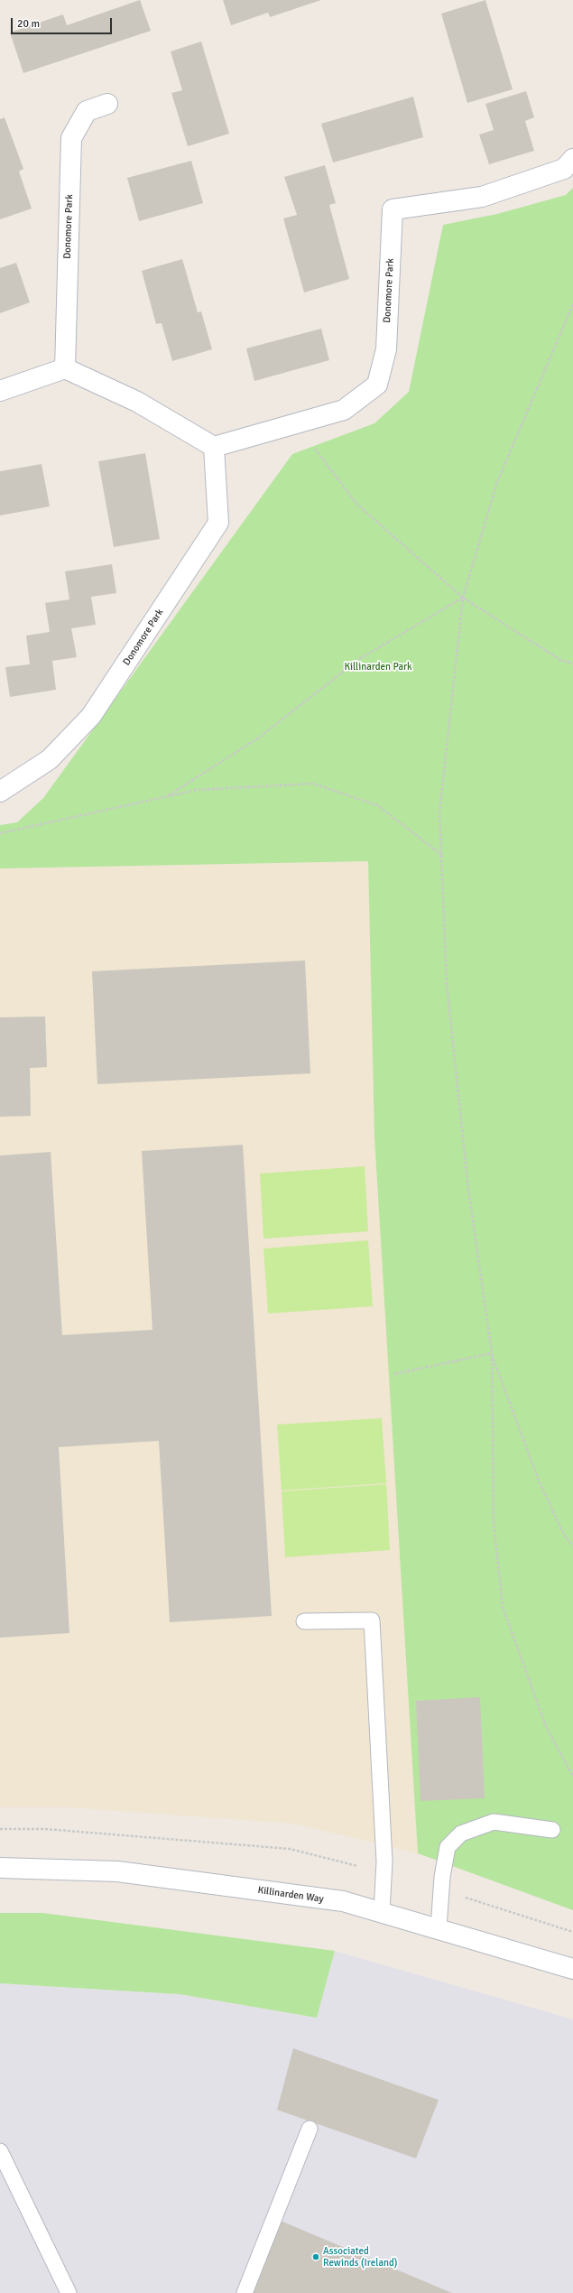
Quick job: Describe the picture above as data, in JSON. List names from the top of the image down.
{
  "streets": {
    "street": ["Donomore Park", "Killinarden Way"]
  },
  "parks": ["Killinarden Park"],
  "places": ["Associated Rewinds (Ireland)"],
  "scale_bar": "20 m"
}
